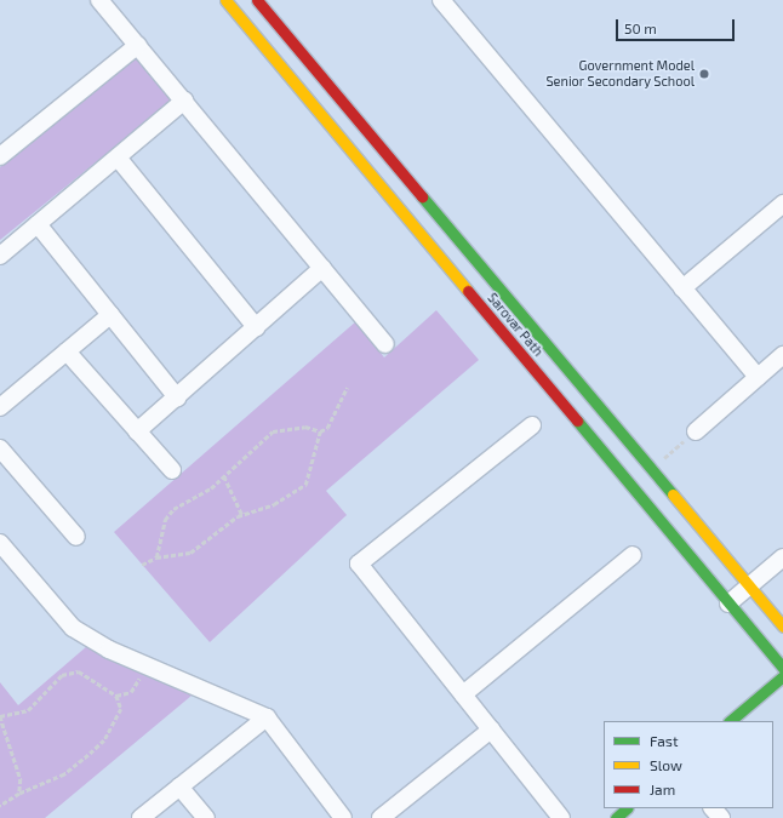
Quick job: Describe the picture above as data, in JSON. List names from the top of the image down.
{
  "streets": {
    "main road": ["Sarovar Path"]
  },
  "places": ["Government Model Senior Secondary School"],
  "legend": ["Fast", "Slow", "Jam"],
  "scale_bar": "50 m"
}
